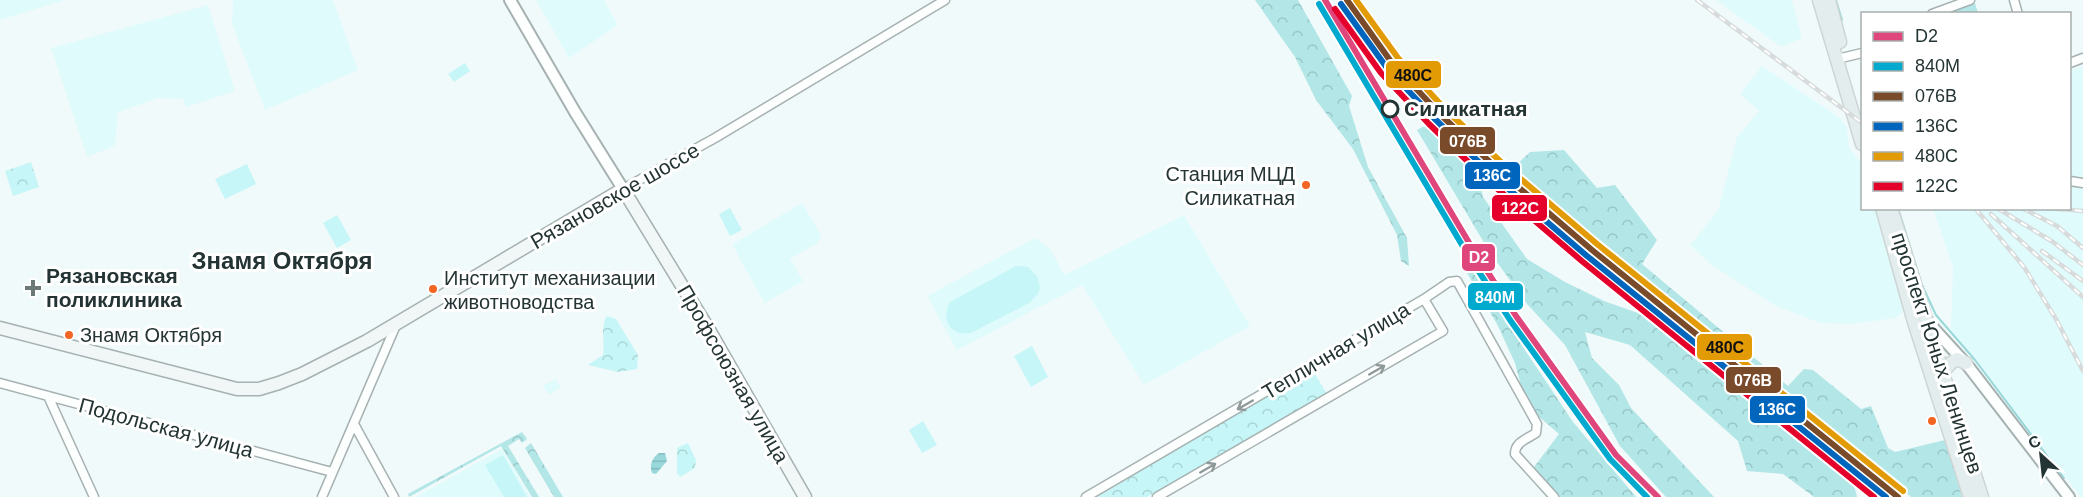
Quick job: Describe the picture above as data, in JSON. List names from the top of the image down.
{
  "streets": {
    "main road": ["Рязановское шоссе", "проспект Юных Ленинцев", "Профсоюзная улица"],
    "street": ["Тепличная улица", "Подольская улица"]
  },
  "crossings": [
    ["Рязановское шоссе", "Профсоюзная улица"]
  ],
  "districts": ["Знамя Октября"],
  "places": {
    "other": [
      "Силикатная",
      "Станция МЦД Силикатная",
      "Институт механизации животноводства",
      "Знамя Октября"
    ],
    "health": ["Рязановская поликлиника"]
  },
  "lines": [
    "transit line D2",
    "transit line 076В",
    "transit line 480С",
    "transit line 840М",
    "transit line 136С",
    "transit line 122С"
  ],
  "legend": [
    "D2",
    "840М",
    "076В",
    "136С",
    "480С",
    "122С"
  ],
  "north": "top left"
}
